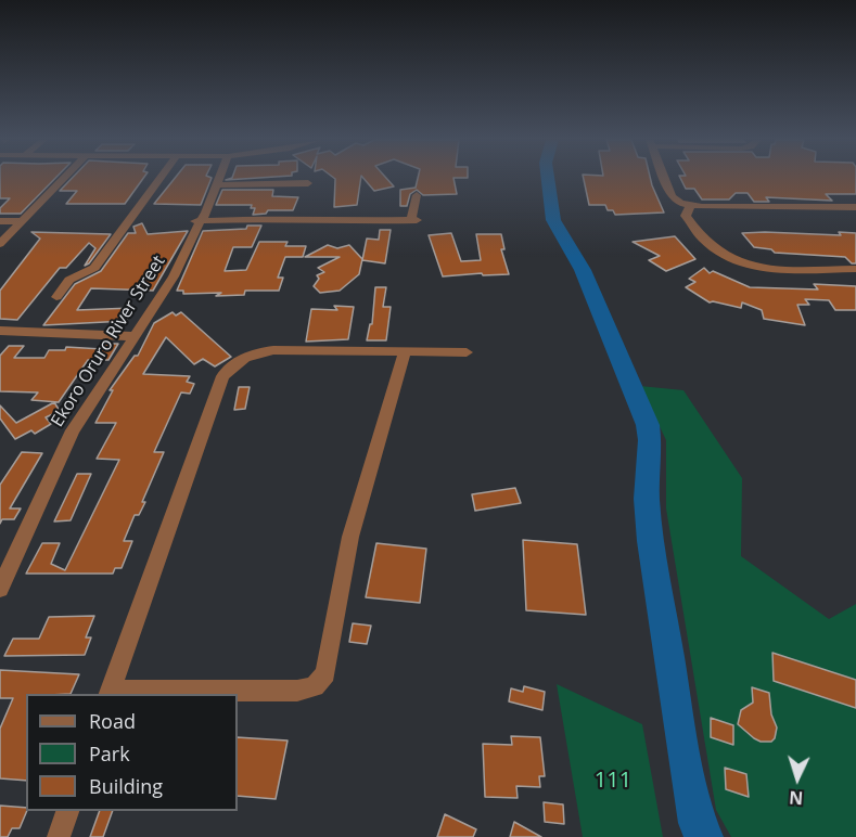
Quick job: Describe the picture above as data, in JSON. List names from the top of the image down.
{
  "streets": {
    "street": ["Ekoro Oruro River Street"]
  },
  "parks": ["111"],
  "legend": ["Road", "Park", "Building"],
  "north": "bottom"
}
